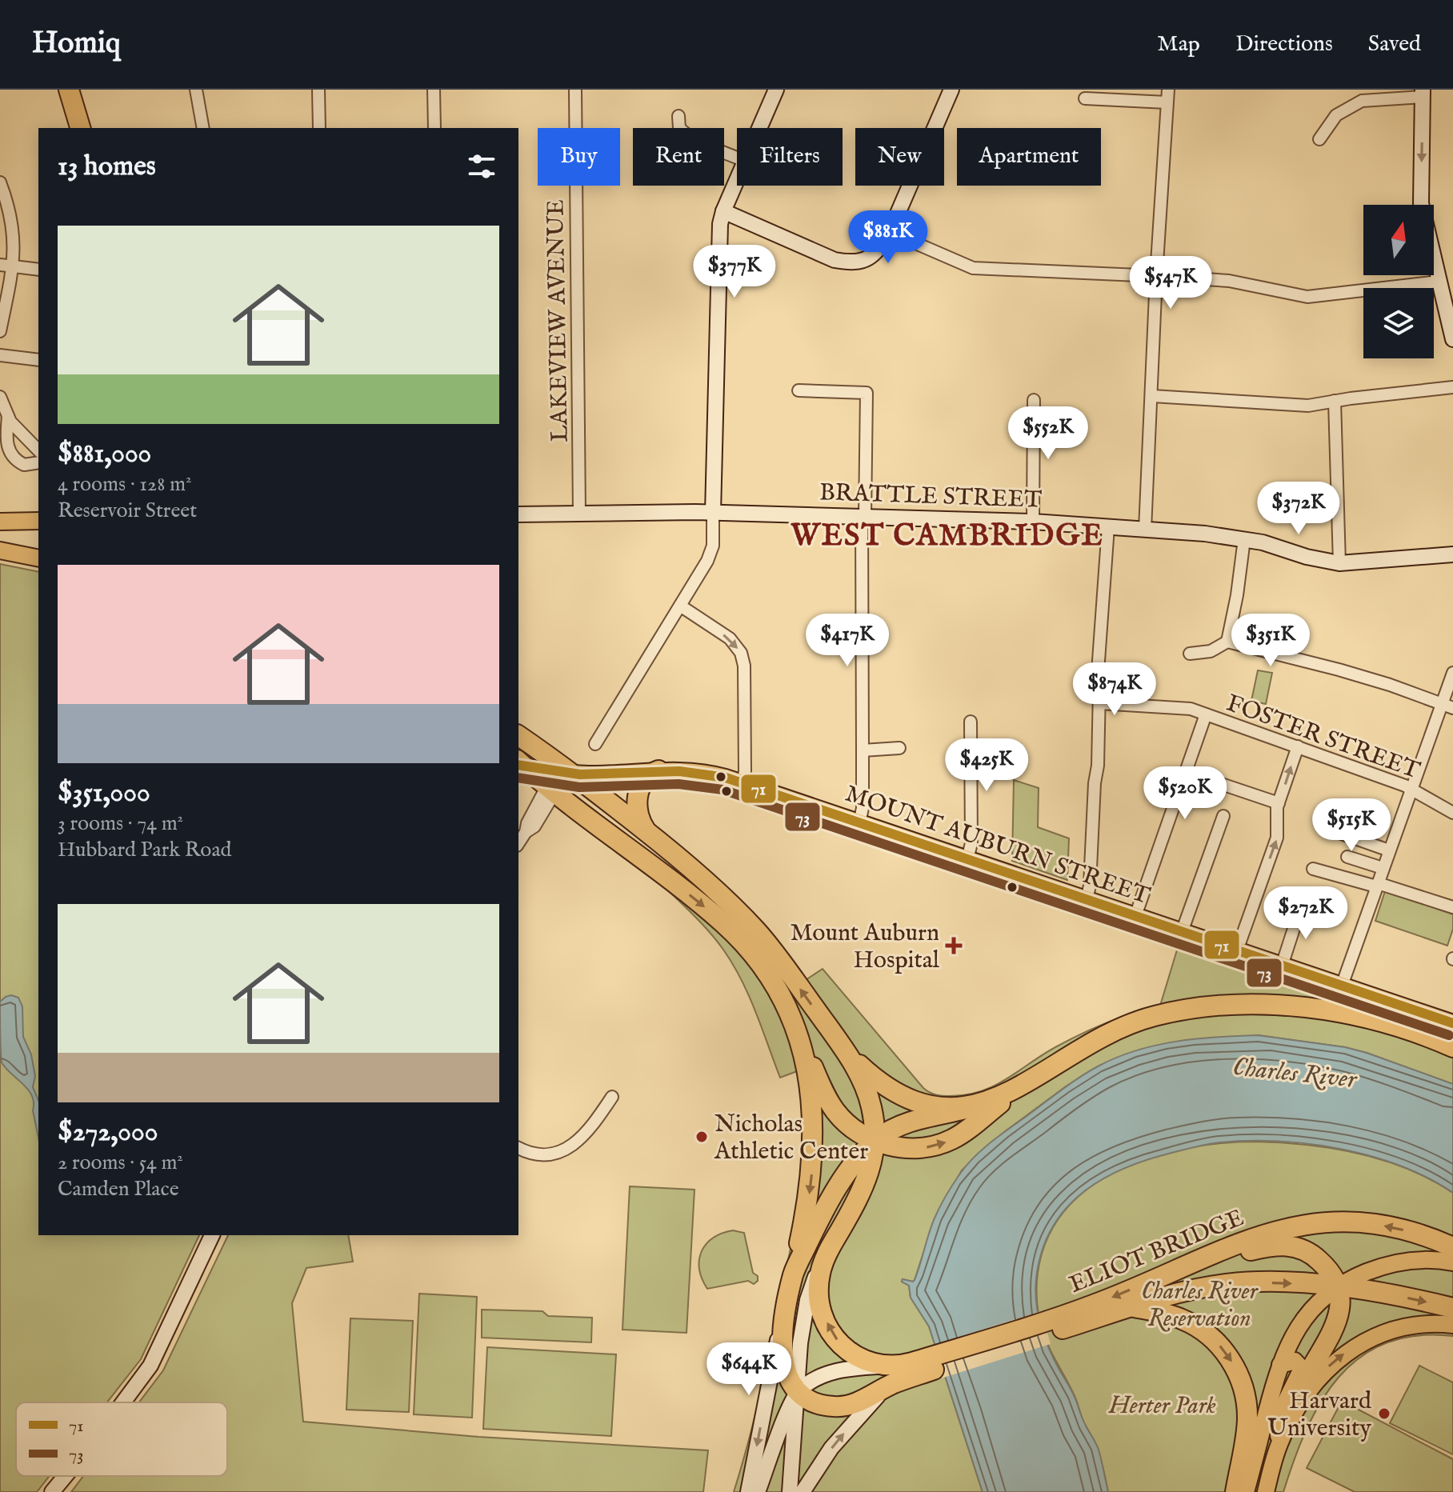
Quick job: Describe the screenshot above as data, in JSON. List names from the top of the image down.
{
  "streets": {
    "highway": ["ELIOT BRIDGE"],
    "main road": ["BRATTLE STREET", "MOUNT AUBURN STREET"],
    "street": ["LAKEVIEW AVENUE", "FOSTER STREET"]
  },
  "crossings": [
    ["LAKEVIEW AVENUE", "BRATTLE STREET"]
  ],
  "districts": ["WEST CAMBRIDGE"],
  "water": ["Charles River"],
  "parks": ["Charles River Reservation", "Herter Park"],
  "places": {
    "health": ["Mount Auburn Hospital"],
    "other": ["Nicholas Athletic Center", "Harvard University"]
  },
  "lines": ["transit line 71", "transit line 73"],
  "legend": ["71", "73"],
  "north": "top",
  "page": {
    "header": "Homiq",
    "nav": ["Map", "Directions", "Saved"],
    "chip": [
      "Buy",
      "Rent",
      "Filters",
      "New",
      "Apartment"
    ],
    "heading": "13 homes",
    "list": [
      {
        "name": "$881,000",
        "note": "4 rooms · 128 m² · Reservoir Street"
      },
      {
        "name": "$351,000",
        "note": "3 rooms · 74 m² · Hubbard Park Road"
      },
      {
        "name": "$272,000",
        "note": "2 rooms · 54 m² · Camden Place"
      }
    ],
    "price": [
      "$881K",
      "$377K",
      "$547K",
      "$552K",
      "$372K",
      "$417K",
      "$351K",
      "$874K",
      "$425K",
      "$520K",
      "$515K",
      "$272K",
      "$644K"
    ]
  }
}
